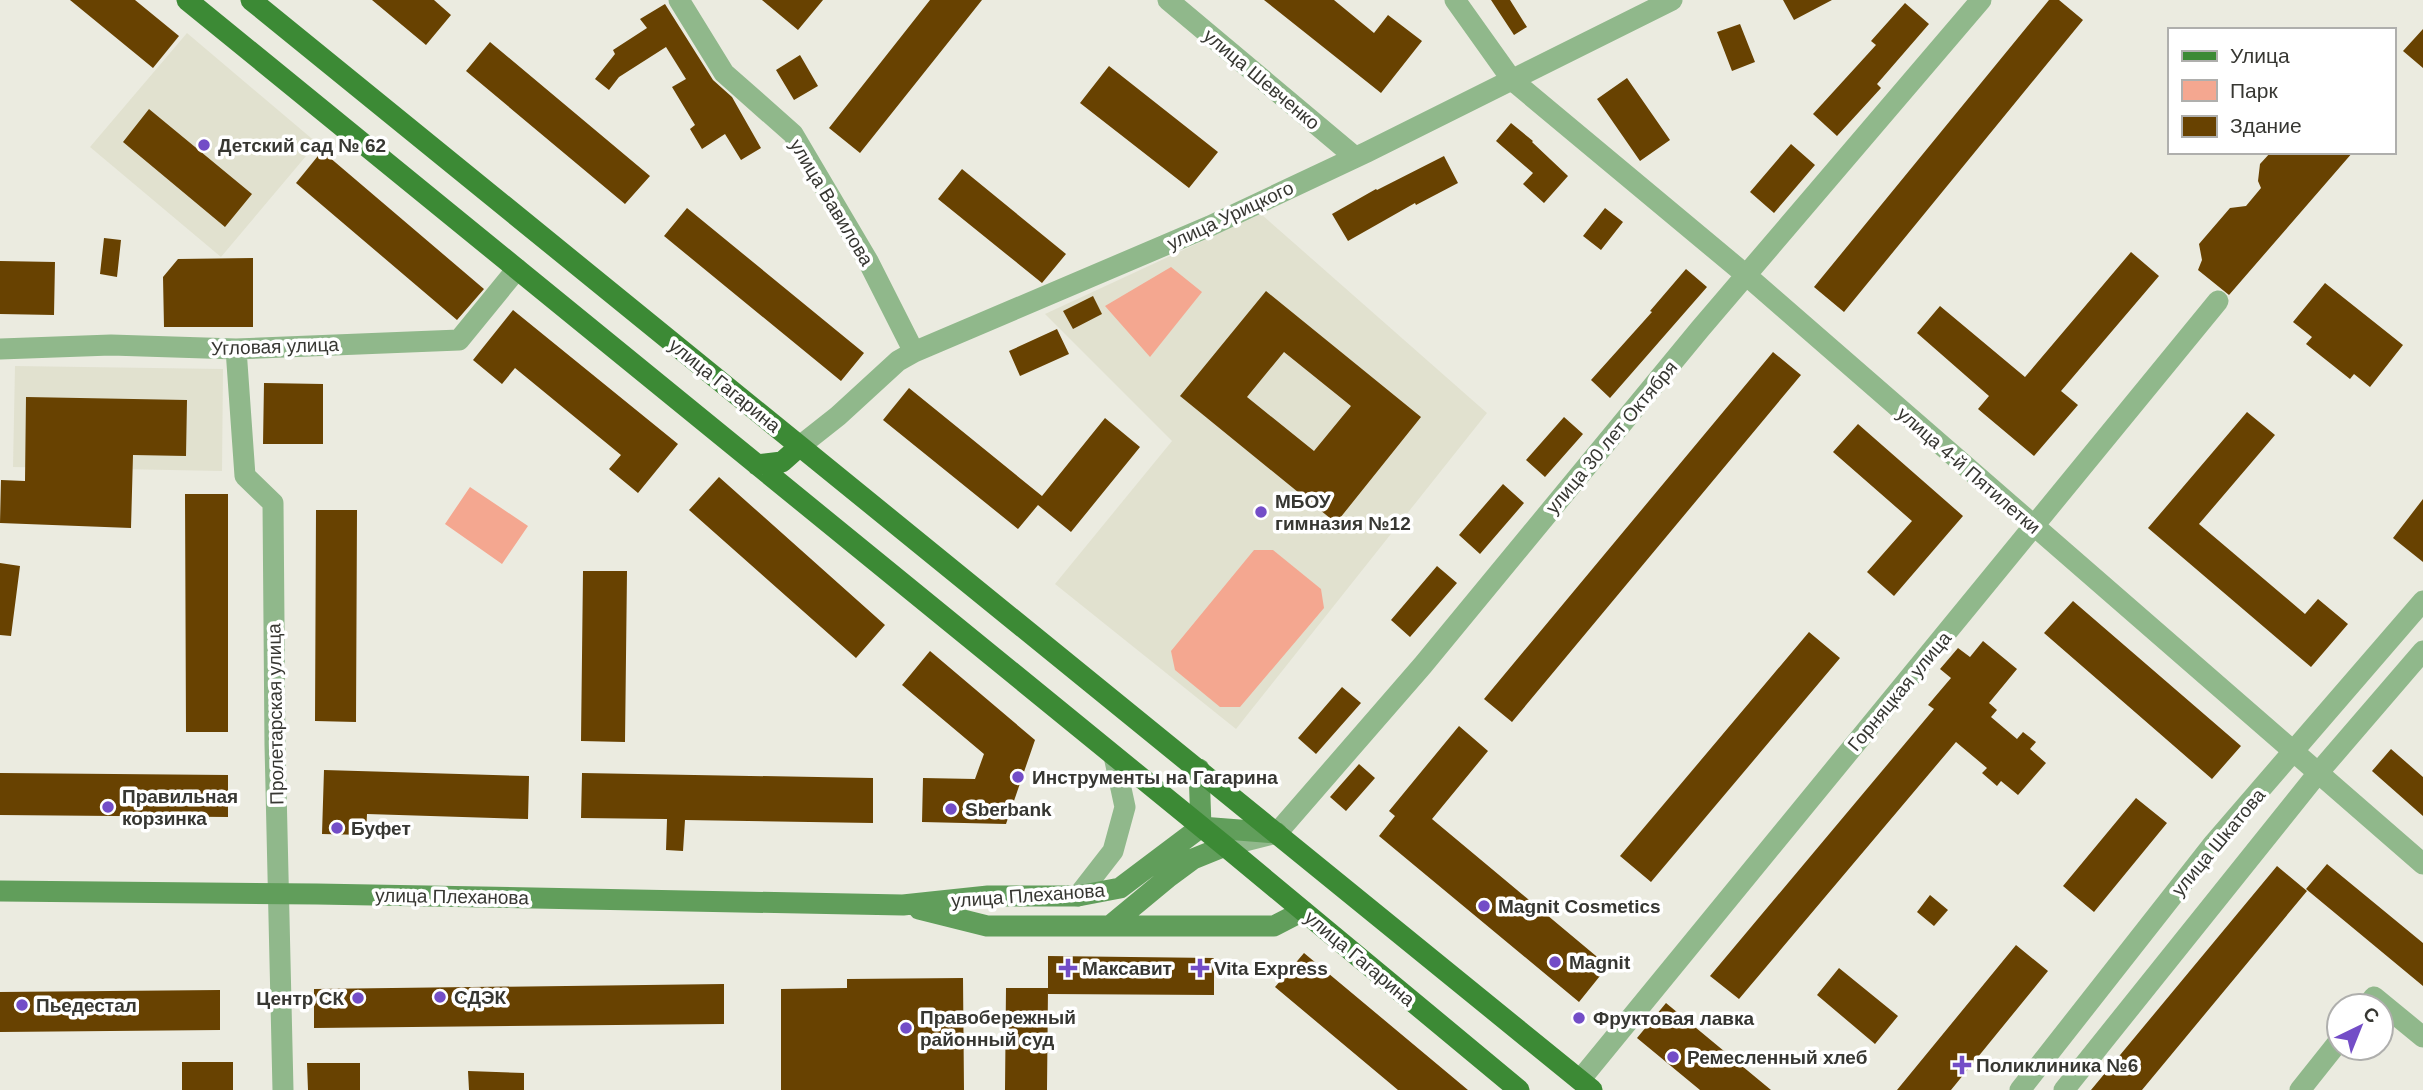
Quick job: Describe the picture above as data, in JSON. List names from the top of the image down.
{
  "streets": {
    "main road": ["улица Гагарина", "улица Плеханова"],
    "street": [
      "улица Шевченко",
      "улица Вавилова",
      "улица Урицкого",
      "Угловая улица",
      "улица 30 лет Октября",
      "улица 4-й Пятилетки",
      "Горняцкая улица",
      "Пролетарская улица",
      "улица Шкатова"
    ]
  },
  "crossings": [
    ["улица Шевченко", "улица Урицкого"],
    ["улица Вавилова", "улица Урицкого"],
    ["улица Урицкого", "улица Гагарина"],
    ["улица Урицкого", "улица 4-й Пятилетки"],
    ["Угловая улица", "улица Гагарина"],
    ["Угловая улица", "Пролетарская улица"],
    ["улица Гагарина", "улица 30 лет Октября"],
    ["улица Гагарина", "Горняцкая улица"],
    ["улица Гагарина", "улица Плеханова"],
    ["улица 30 лет Октября", "улица 4-й Пятилетки"],
    ["улица 4-й Пятилетки", "Горняцкая улица"],
    ["улица 4-й Пятилетки", "улица Шкатова"],
    ["Пролетарская улица", "улица Плеханова"]
  ],
  "places": {
    "other": [
      "Детский сад № 62",
      "МБОУ гимназия №12",
      "Инструменты на Гагарина",
      "Правильная корзинка",
      "Sberbank",
      "Буфет",
      "Magnit Cosmetics",
      "Magnit",
      "СДЭК",
      "Центр СК",
      "Пьедестал",
      "Фруктовая лавка",
      "Правобережный районный суд",
      "Ремесленный хлеб"
    ],
    "health": ["Максавит", "Vita Express", "Поликлиника №6"]
  },
  "legend": ["Улица", "Парк", "Здание"],
  "north": "top right"
}
